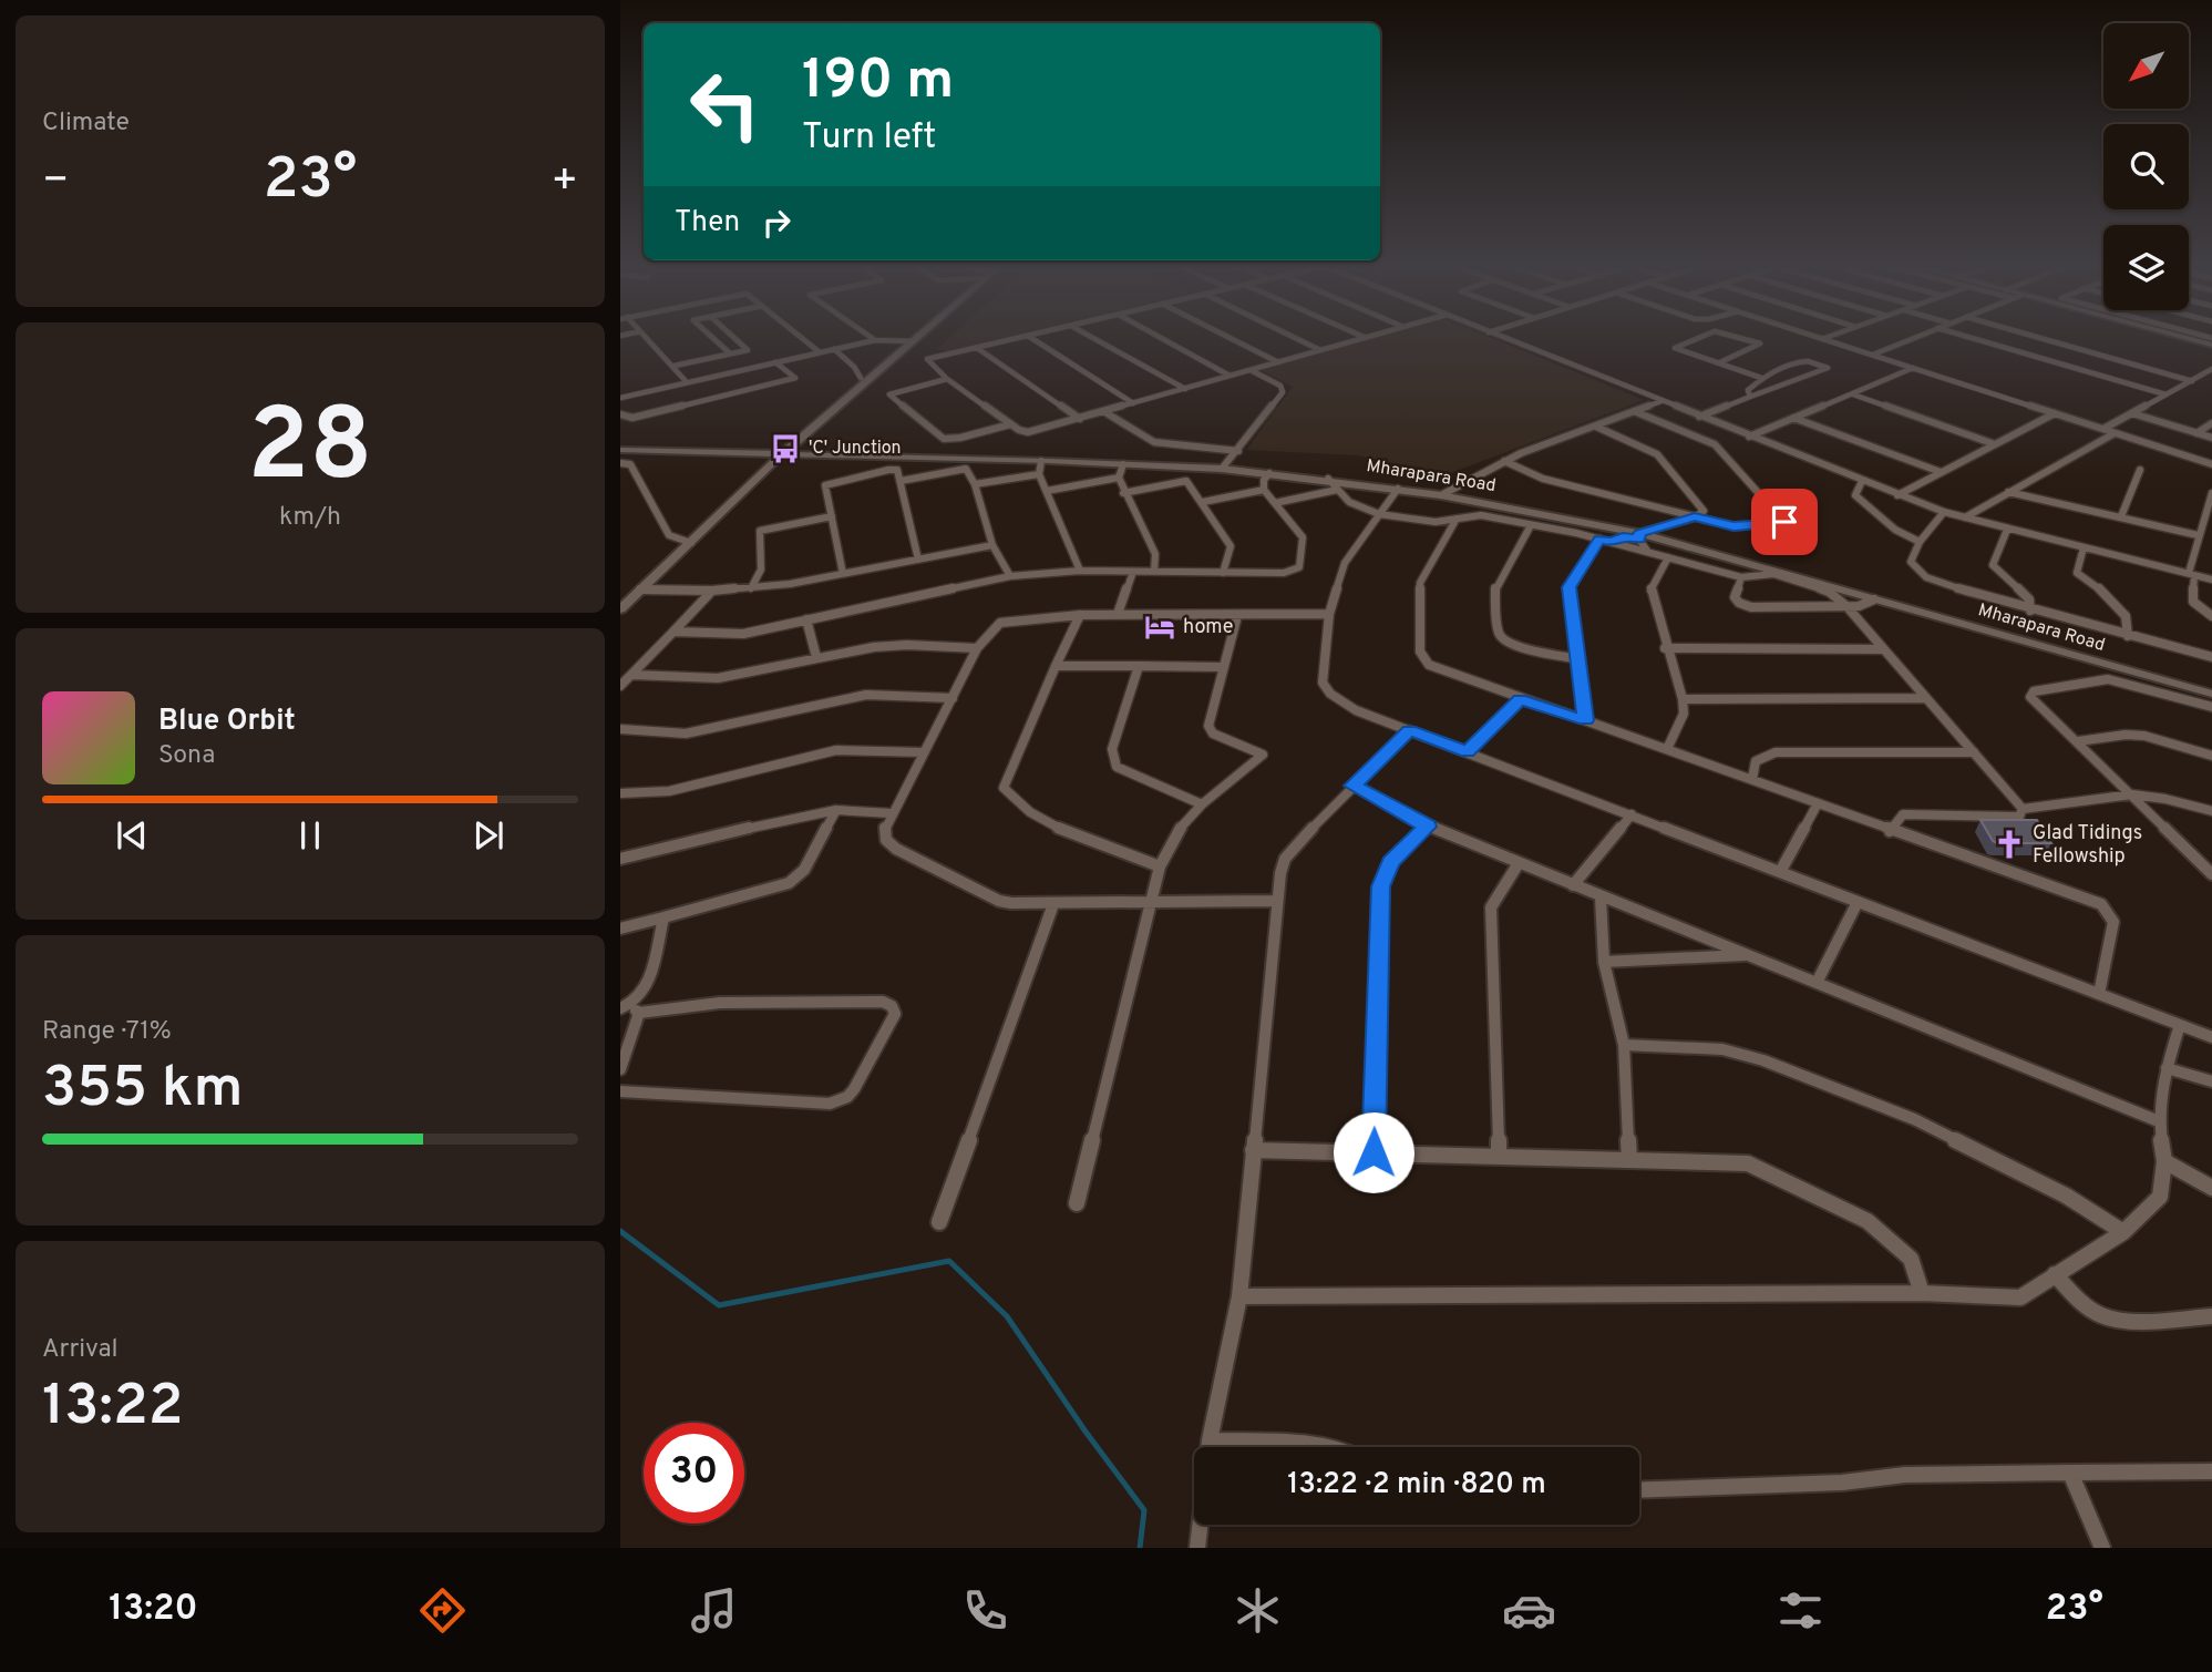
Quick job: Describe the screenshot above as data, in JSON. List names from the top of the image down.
{
  "streets": {
    "main road": ["Mharapara Road"]
  },
  "places": {
    "bus stop": ["'C' Junction"],
    "hotel": ["home"],
    "church": ["Glad Tidings Fellowship"]
  },
  "north": "bottom left",
  "page": {
    "tile": [
      "Climate",
      ["28", "km/h"],
      ["Range · 71%", "355 km"],
      ["Arrival", "13:22"]
    ],
    "turn": ["190 m", "Turn left"],
    "heat": ["−", "23°", "+"],
    "then": "Then",
    "song": ["Blue Orbit", "Sona"],
    "limit": "30",
    "trip": "13:22 · 2 min · 820 m",
    "tabs": ["13:20", "23°"]
  }
}
